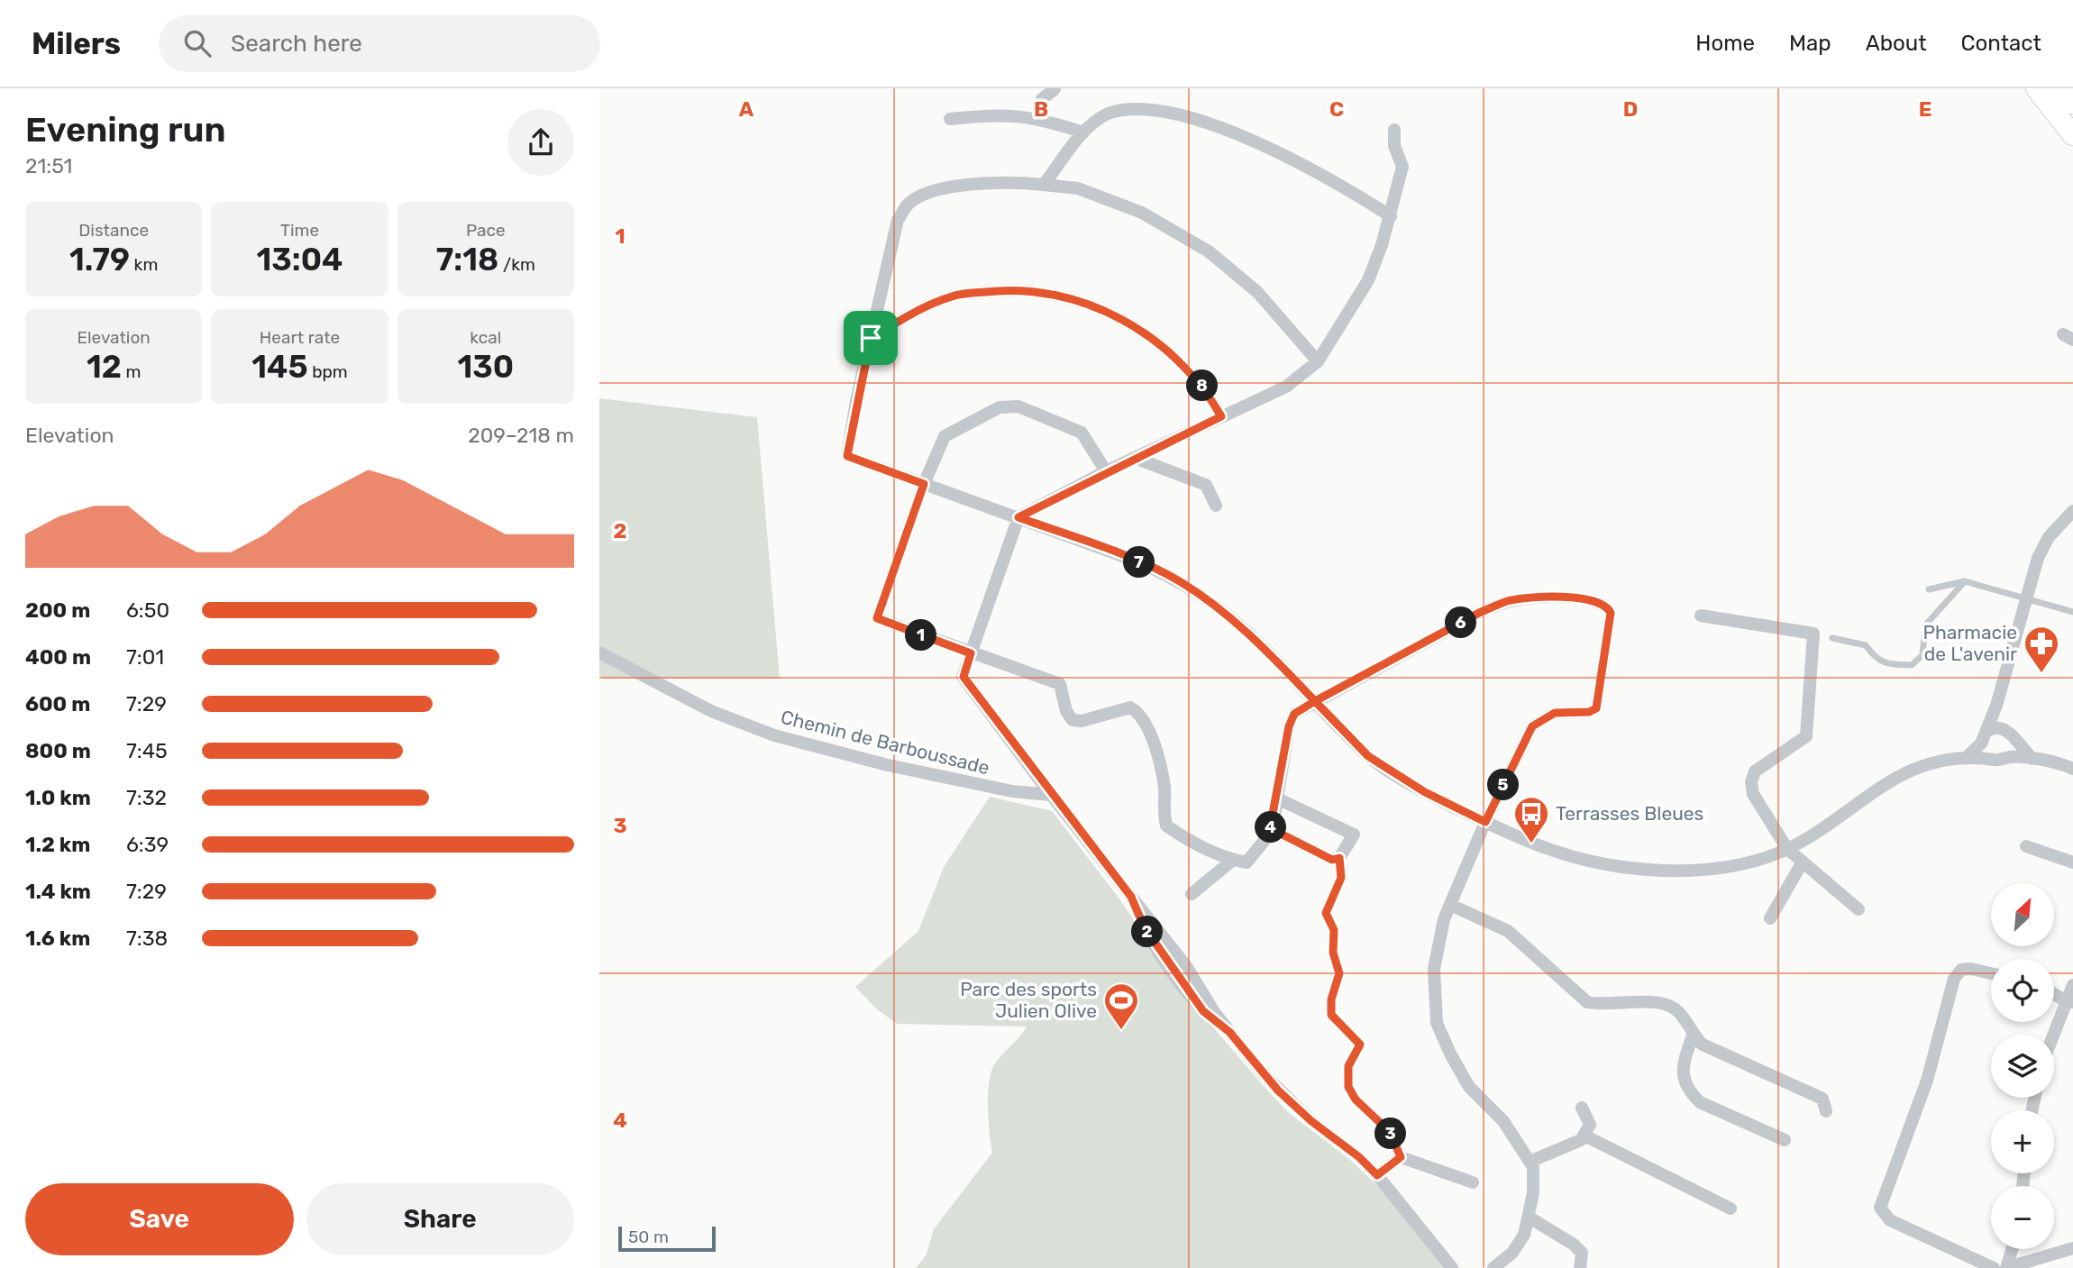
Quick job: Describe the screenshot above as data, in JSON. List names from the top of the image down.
{
  "streets": {
    "street": ["Chemin de Barboussade"]
  },
  "places": {
    "pharmacy": ["Pharmacie de L'avenir"],
    "bus stop": ["Terrasses Bleues"],
    "sports": ["Parc des sports Julien Olive"]
  },
  "scale_bar": "50 m",
  "north": "top right",
  "page": {
    "header": "Milers",
    "search": "Search here",
    "nav": [
      "Home",
      "Map",
      "About",
      "Contact"
    ],
    "heading": ["Evening run", "21:51"],
    "stats": [
      ["Distance", "1.79 km"],
      ["Time", "13:04"],
      ["Pace", "7:18 /km"],
      ["Elevation", "12 m"],
      ["Heart rate", "145 bpm"],
      ["kcal", "130"]
    ],
    "pins": [
      "8",
      "7",
      "6",
      "1",
      "5",
      "4",
      "2",
      "3"
    ],
    "chart": ["Elevation", "209–218 m"],
    "list": [
      {
        "name": "200 m",
        "note": "6:50"
      },
      {
        "name": "400 m",
        "note": "7:01"
      },
      {
        "name": "600 m",
        "note": "7:29"
      },
      {
        "name": "800 m",
        "note": "7:45"
      },
      {
        "name": "1.0 km",
        "note": "7:32"
      },
      {
        "name": "1.2 km",
        "note": "6:39"
      },
      {
        "name": "1.4 km",
        "note": "7:29"
      },
      {
        "name": "1.6 km",
        "note": "7:38"
      }
    ],
    "map_buttons": ["+", "−"],
    "buttons": ["Save", "Share"],
    "scale": "50 m"
  },
  "grid": {
    "columns": [
      "A",
      "B",
      "C",
      "D",
      "E"
    ],
    "rows": [
      "1",
      "2",
      "3",
      "4"
    ]
  }
}
